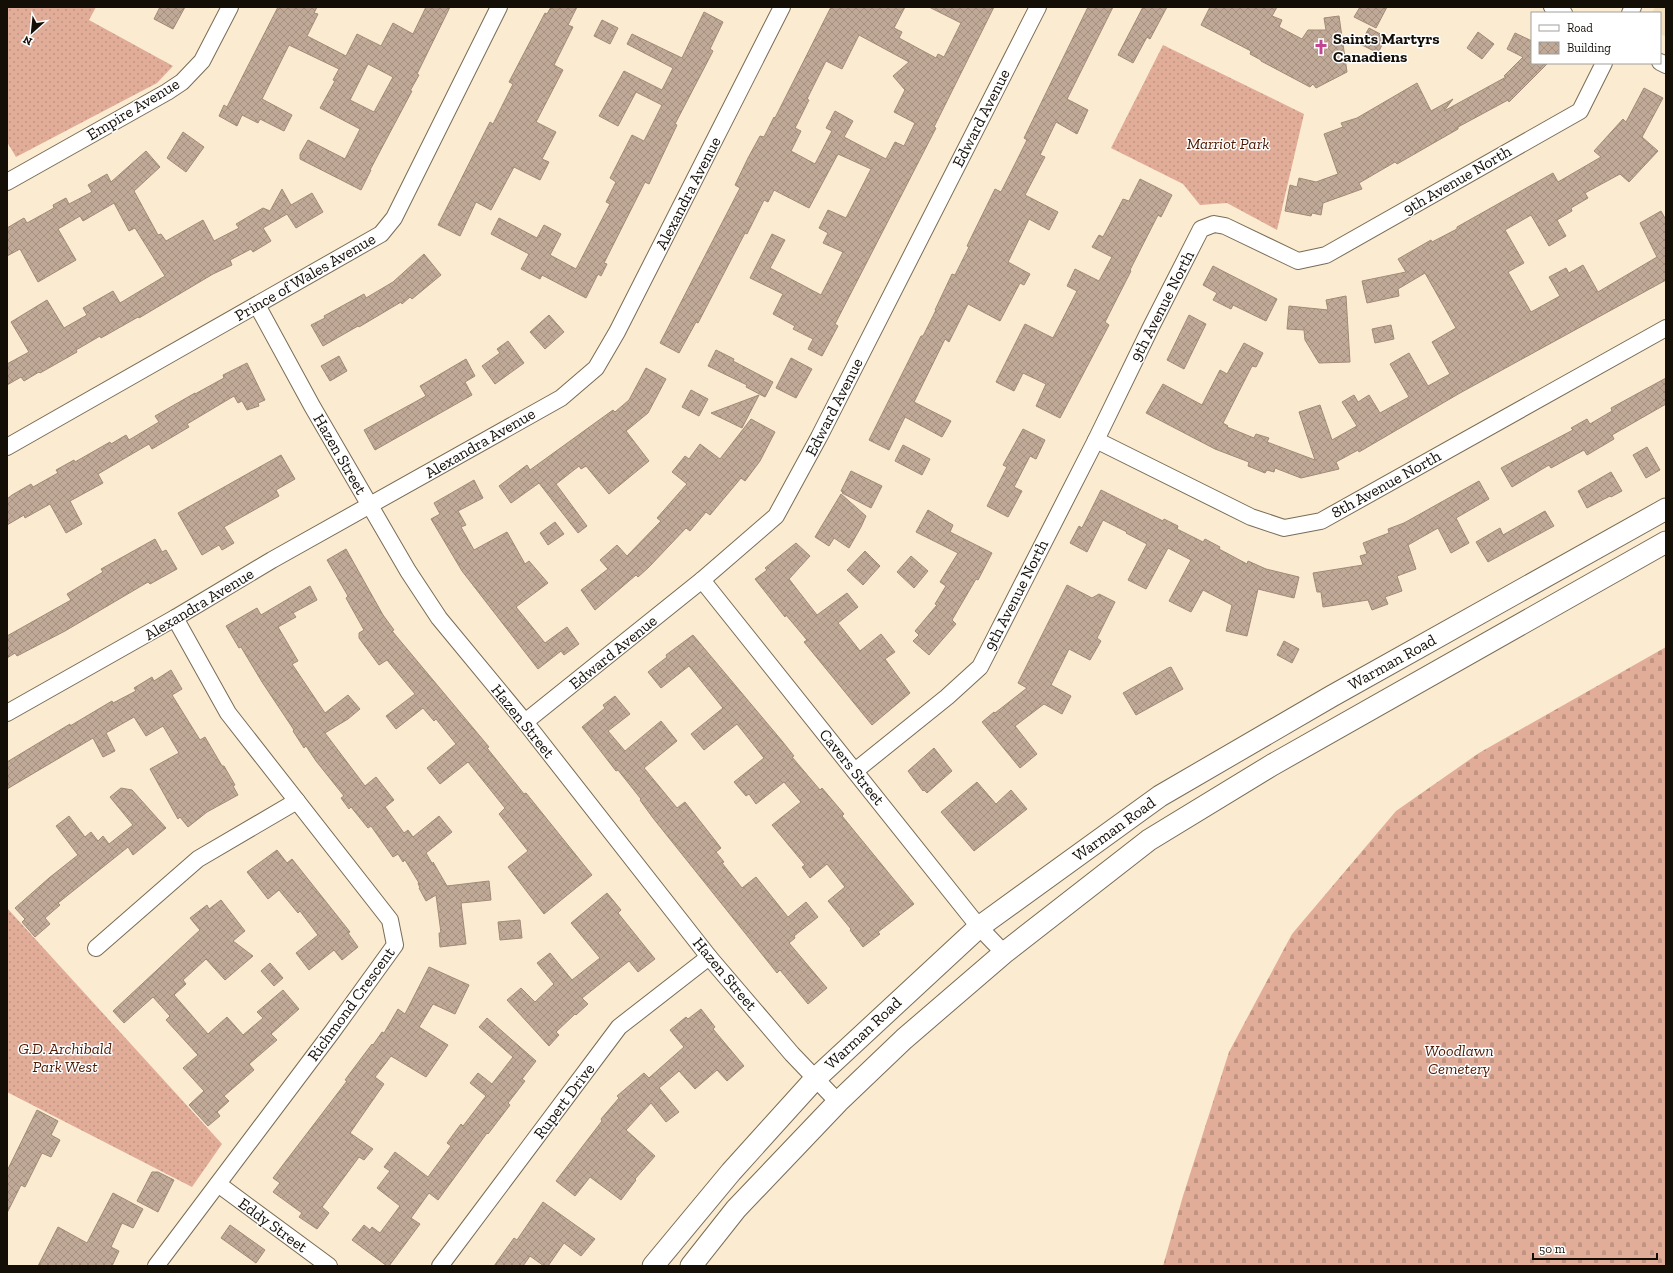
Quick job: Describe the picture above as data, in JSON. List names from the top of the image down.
{
  "streets": {
    "main road": ["Warman Road"],
    "street": [
      "Empire Avenue",
      "Edward Avenue",
      "9th Avenue North",
      "Alexandra Avenue",
      "Prince of Wales Avenue",
      "Hazen Street",
      "8th Avenue North",
      "Cavers Street",
      "Richmond Crescent",
      "Rupert Drive",
      "Eddy Street"
    ]
  },
  "crossings": [
    ["Edward Avenue", "Hazen Street"],
    ["Edward Avenue", "Cavers Street"],
    ["9th Avenue North", "8th Avenue North"],
    ["9th Avenue North", "Cavers Street"],
    ["Alexandra Avenue", "Hazen Street"],
    ["Alexandra Avenue", "Richmond Crescent"],
    ["Prince of Wales Avenue", "Hazen Street"],
    ["Hazen Street", "Warman Road"],
    ["Hazen Street", "Rupert Drive"],
    ["Warman Road", "Cavers Street"],
    ["Richmond Crescent", "Eddy Street"]
  ],
  "parks": ["Marriot Park", "G.D. Archibald Park West", "Woodlawn Cemetery"],
  "places": {
    "church": ["Saints Martyrs Canadiens"]
  },
  "legend": ["Road", "Building"],
  "scale_bar": "50 m",
  "north": "bottom left"
}
